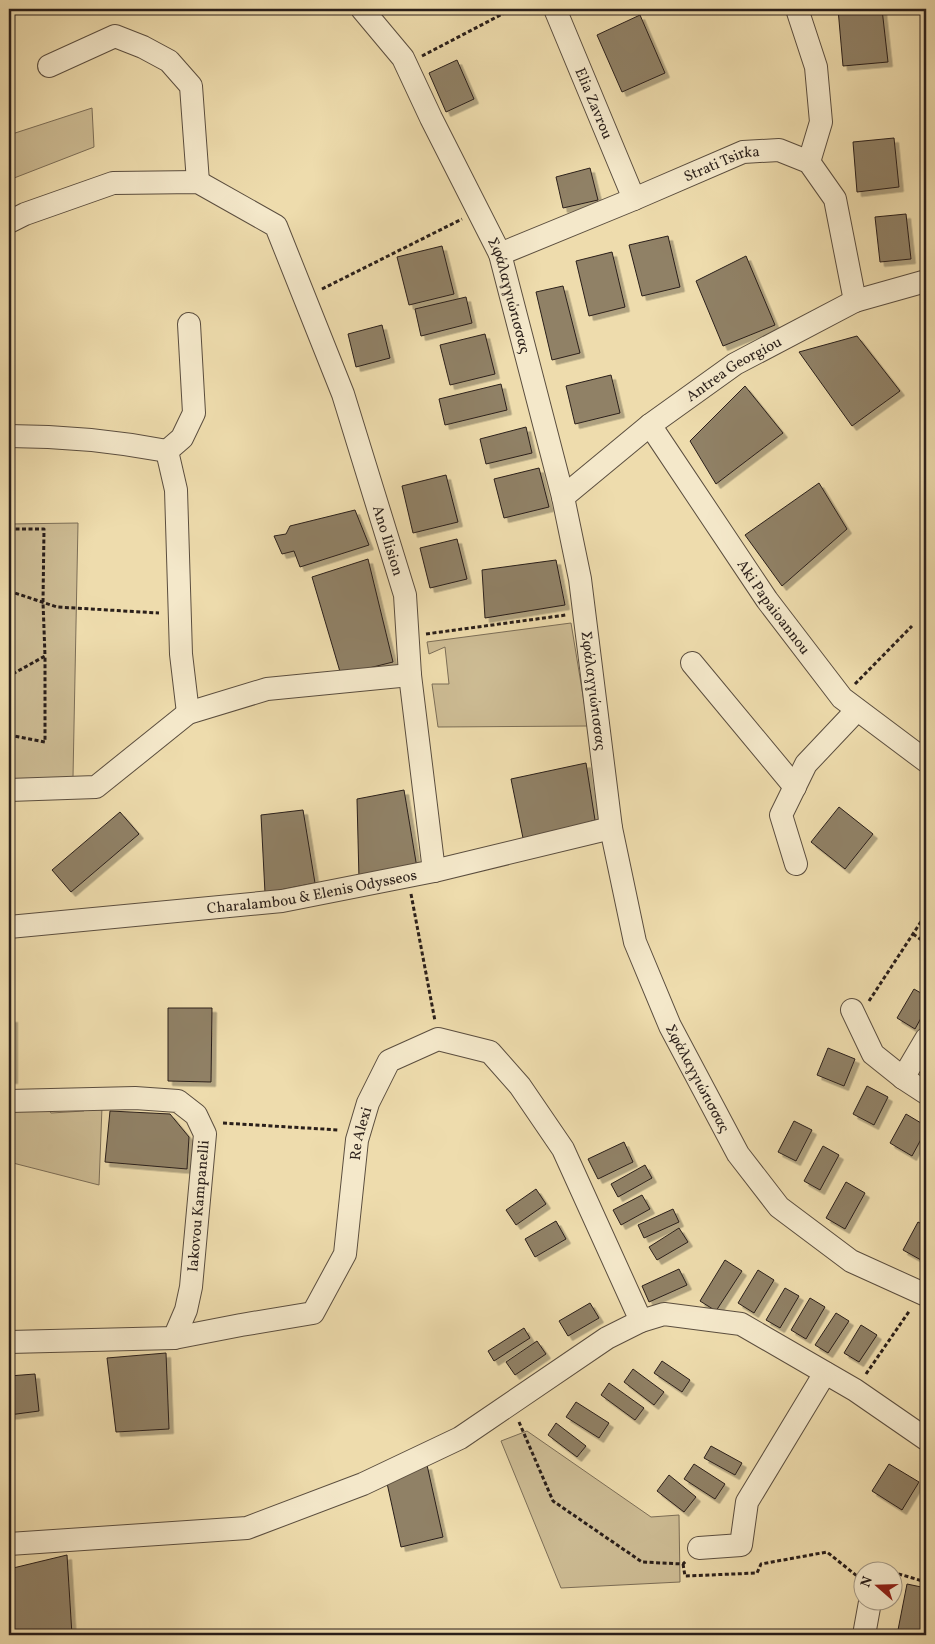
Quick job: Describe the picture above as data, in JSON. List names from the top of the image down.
{
  "streets": {
    "street": [
      "Elia Zavrou",
      "Strati Tsirka",
      "Σφάλαγγιώτισσας",
      "Antrea Georgiou",
      "Ano Ilision",
      "Aki Papaioannou",
      "Charalambou & Elenis Odysseos",
      "Re Alexi",
      "Iakovou Kampanelli"
    ]
  },
  "crossings": [
    ["Elia Zavrou", "Strati Tsirka"],
    ["Strati Tsirka", "Σφάλαγγιώτισσας"],
    ["Σφάλαγγιώτισσας", "Antrea Georgiou"],
    ["Σφάλαγγιώτισσας", "Charalambou & Elenis Odysseos"],
    ["Antrea Georgiou", "Aki Papaioannou"],
    ["Ano Ilision", "Charalambou & Elenis Odysseos"],
    ["Re Alexi", "Iakovou Kampanelli"]
  ],
  "north": "left"
}
